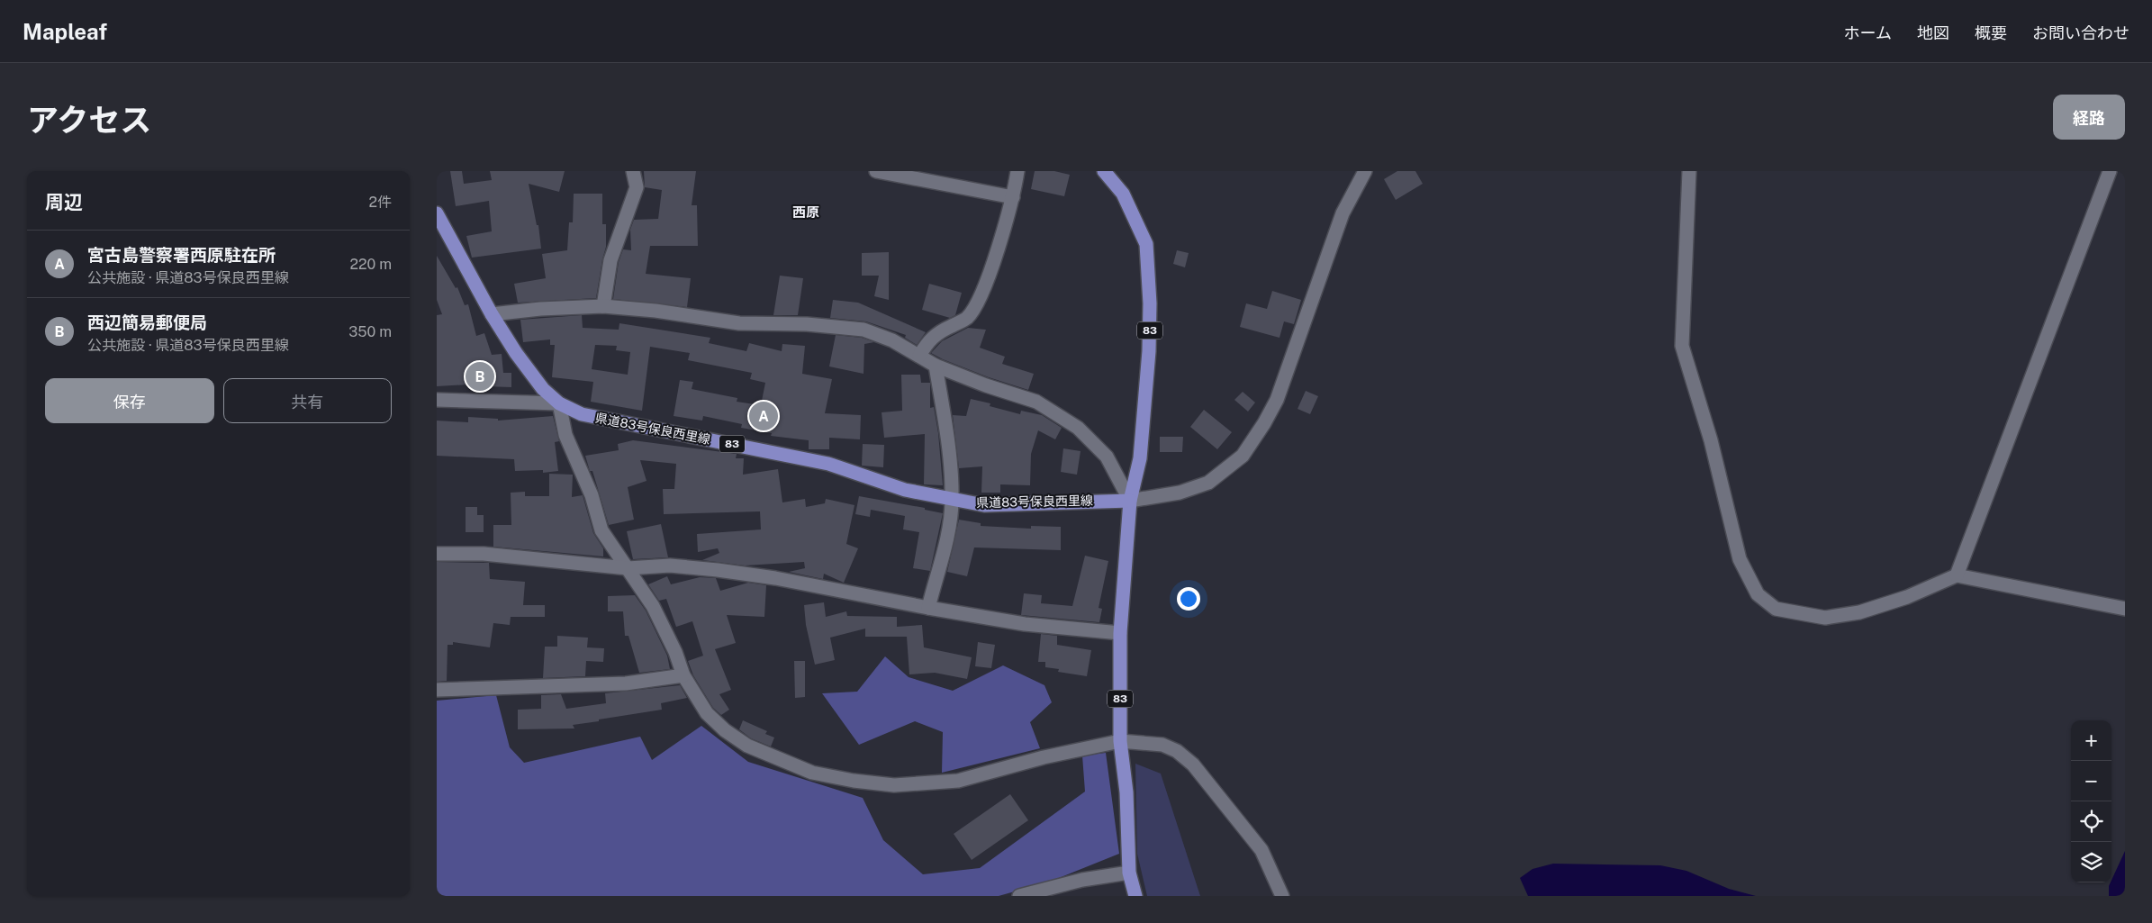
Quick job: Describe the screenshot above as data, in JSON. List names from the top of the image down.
{
  "streets": {
    "main road": ["83", "県道83号保良西里線"]
  },
  "crossings": [
    ["83", "県道83号保良西里線"]
  ],
  "districts": ["西原"],
  "page": {
    "header": "Mapleaf",
    "nav": [
      "ホーム",
      "地図",
      "概要",
      "お問い合わせ"
    ],
    "title": "アクセス",
    "buttons": [
      "経路",
      ["保存", "共有"]
    ],
    "heading": ["周辺", "2件"],
    "list": [
      {
        "mark": "A",
        "name": "宮古島警察署西原駐在所",
        "note": "公共施設 · 県道83号保良西里線",
        "value": "220 m"
      },
      {
        "mark": "B",
        "name": "西辺簡易郵便局",
        "note": "公共施設 · 県道83号保良西里線",
        "value": "350 m"
      }
    ],
    "pins": ["B", "A"],
    "map_buttons": ["+", "−"]
  }
}
